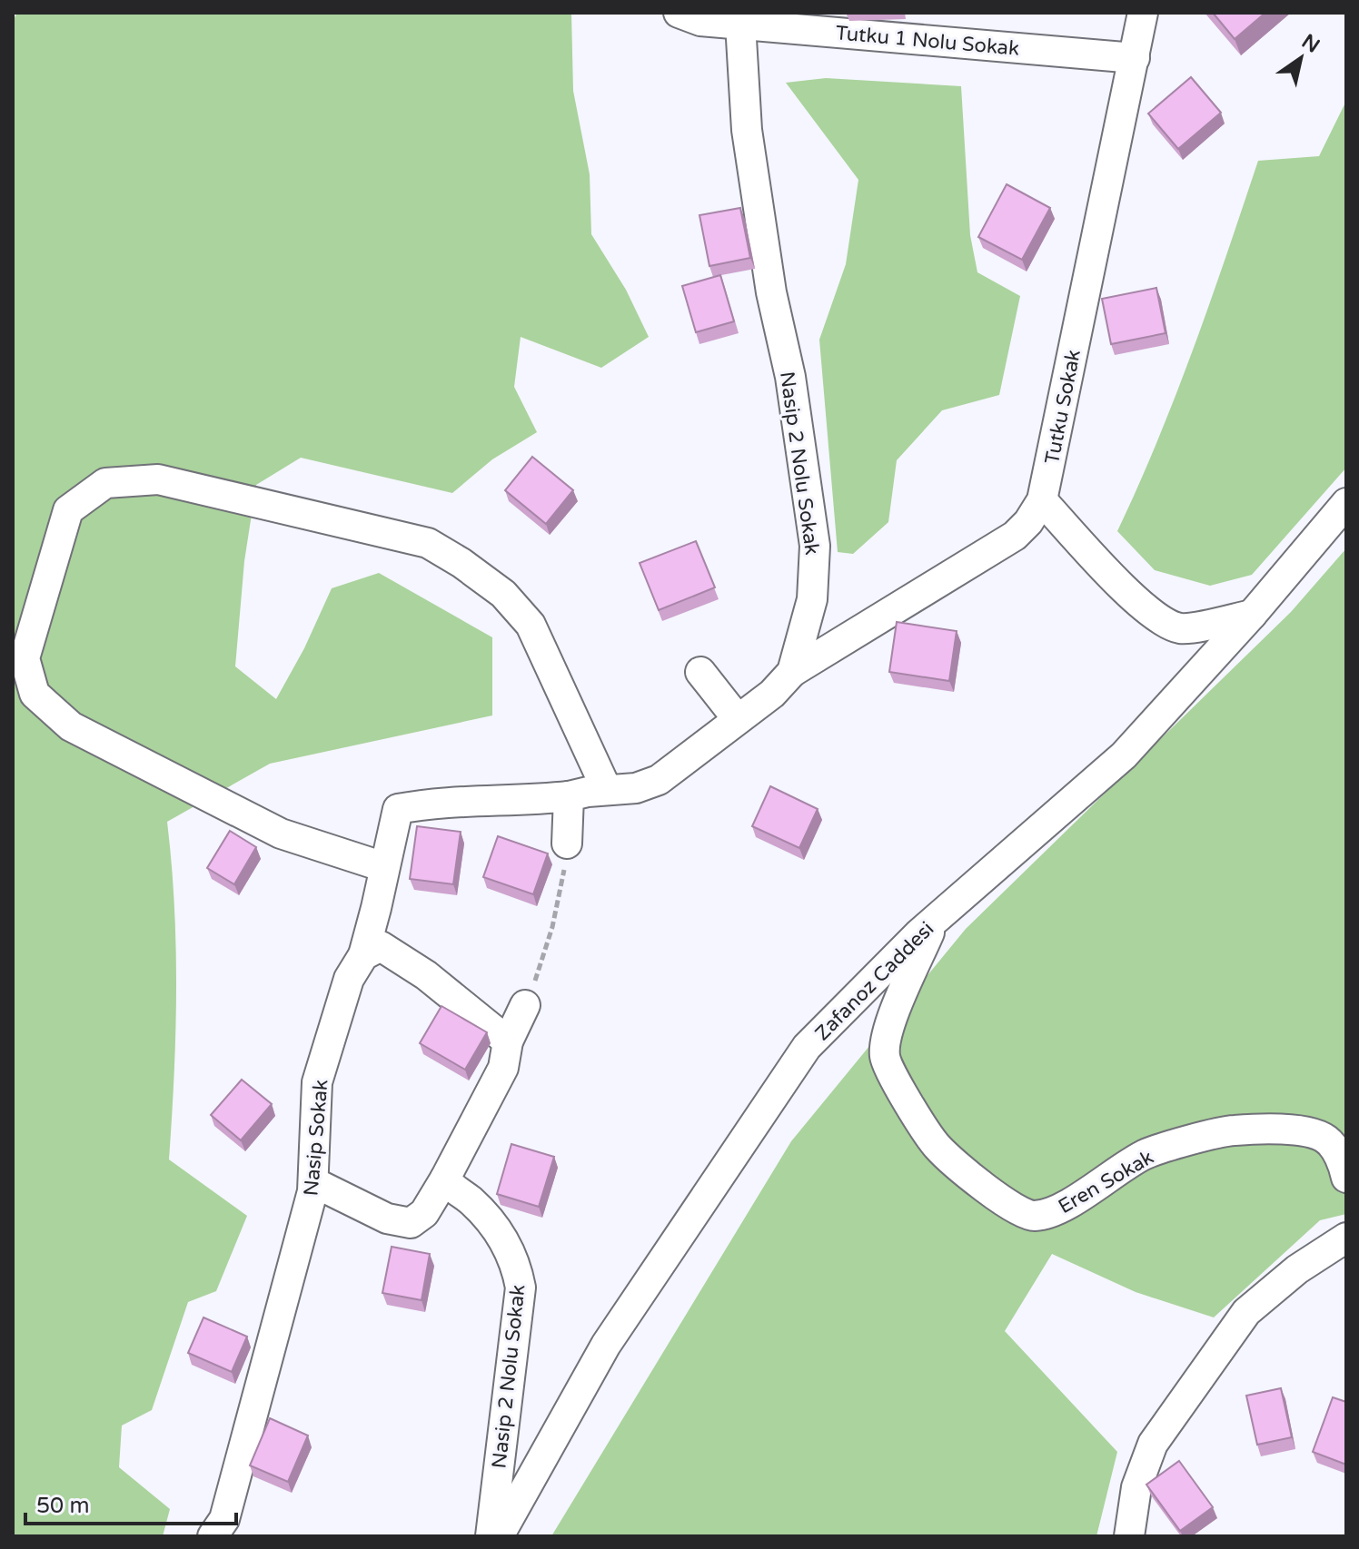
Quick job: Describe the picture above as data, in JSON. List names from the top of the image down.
{
  "streets": {
    "street": [
      "Tutku 1 Nolu Sokak",
      "Tutku Sokak",
      "Nasip 2 Nolu Sokak",
      "Zafanoz Caddesi",
      "Nasip Sokak",
      "Eren Sokak"
    ]
  },
  "crossings": [
    ["Tutku 1 Nolu Sokak", "Tutku Sokak"],
    ["Tutku 1 Nolu Sokak", "Nasip 2 Nolu Sokak"],
    ["Tutku Sokak", "Nasip 2 Nolu Sokak"],
    ["Nasip 2 Nolu Sokak", "Nasip Sokak"],
    ["Zafanoz Caddesi", "Eren Sokak"]
  ],
  "scale_bar": "50 m",
  "north": "top right"
}
